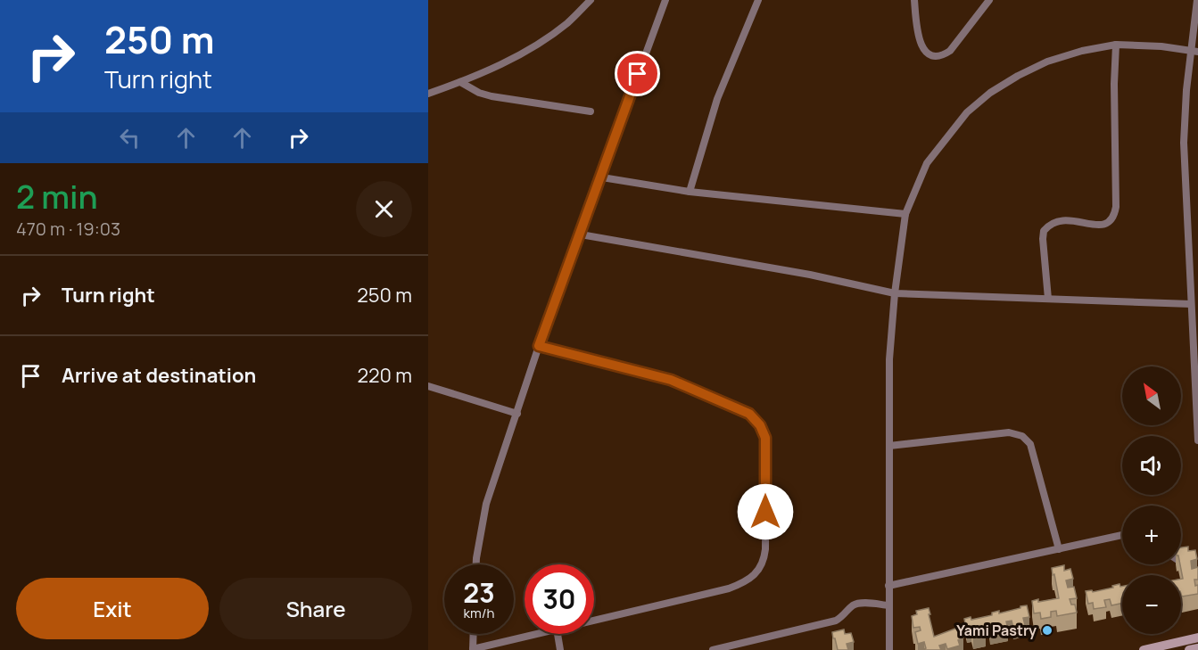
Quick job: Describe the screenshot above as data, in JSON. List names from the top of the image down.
{
  "places": ["Yami Pastry"],
  "north": "top left",
  "page": {
    "turn": ["250 m", "Turn right"],
    "heading": ["2 min", "470 m · 19:03"],
    "list": [
      {
        "name": "Turn right",
        "value": "250 m"
      },
      {
        "name": "Arrive at destination",
        "value": "220 m"
      }
    ],
    "map_buttons": ["+", "−"],
    "speed": "23 km/h",
    "limit": "30",
    "buttons": ["Exit", "Share"]
  }
}
